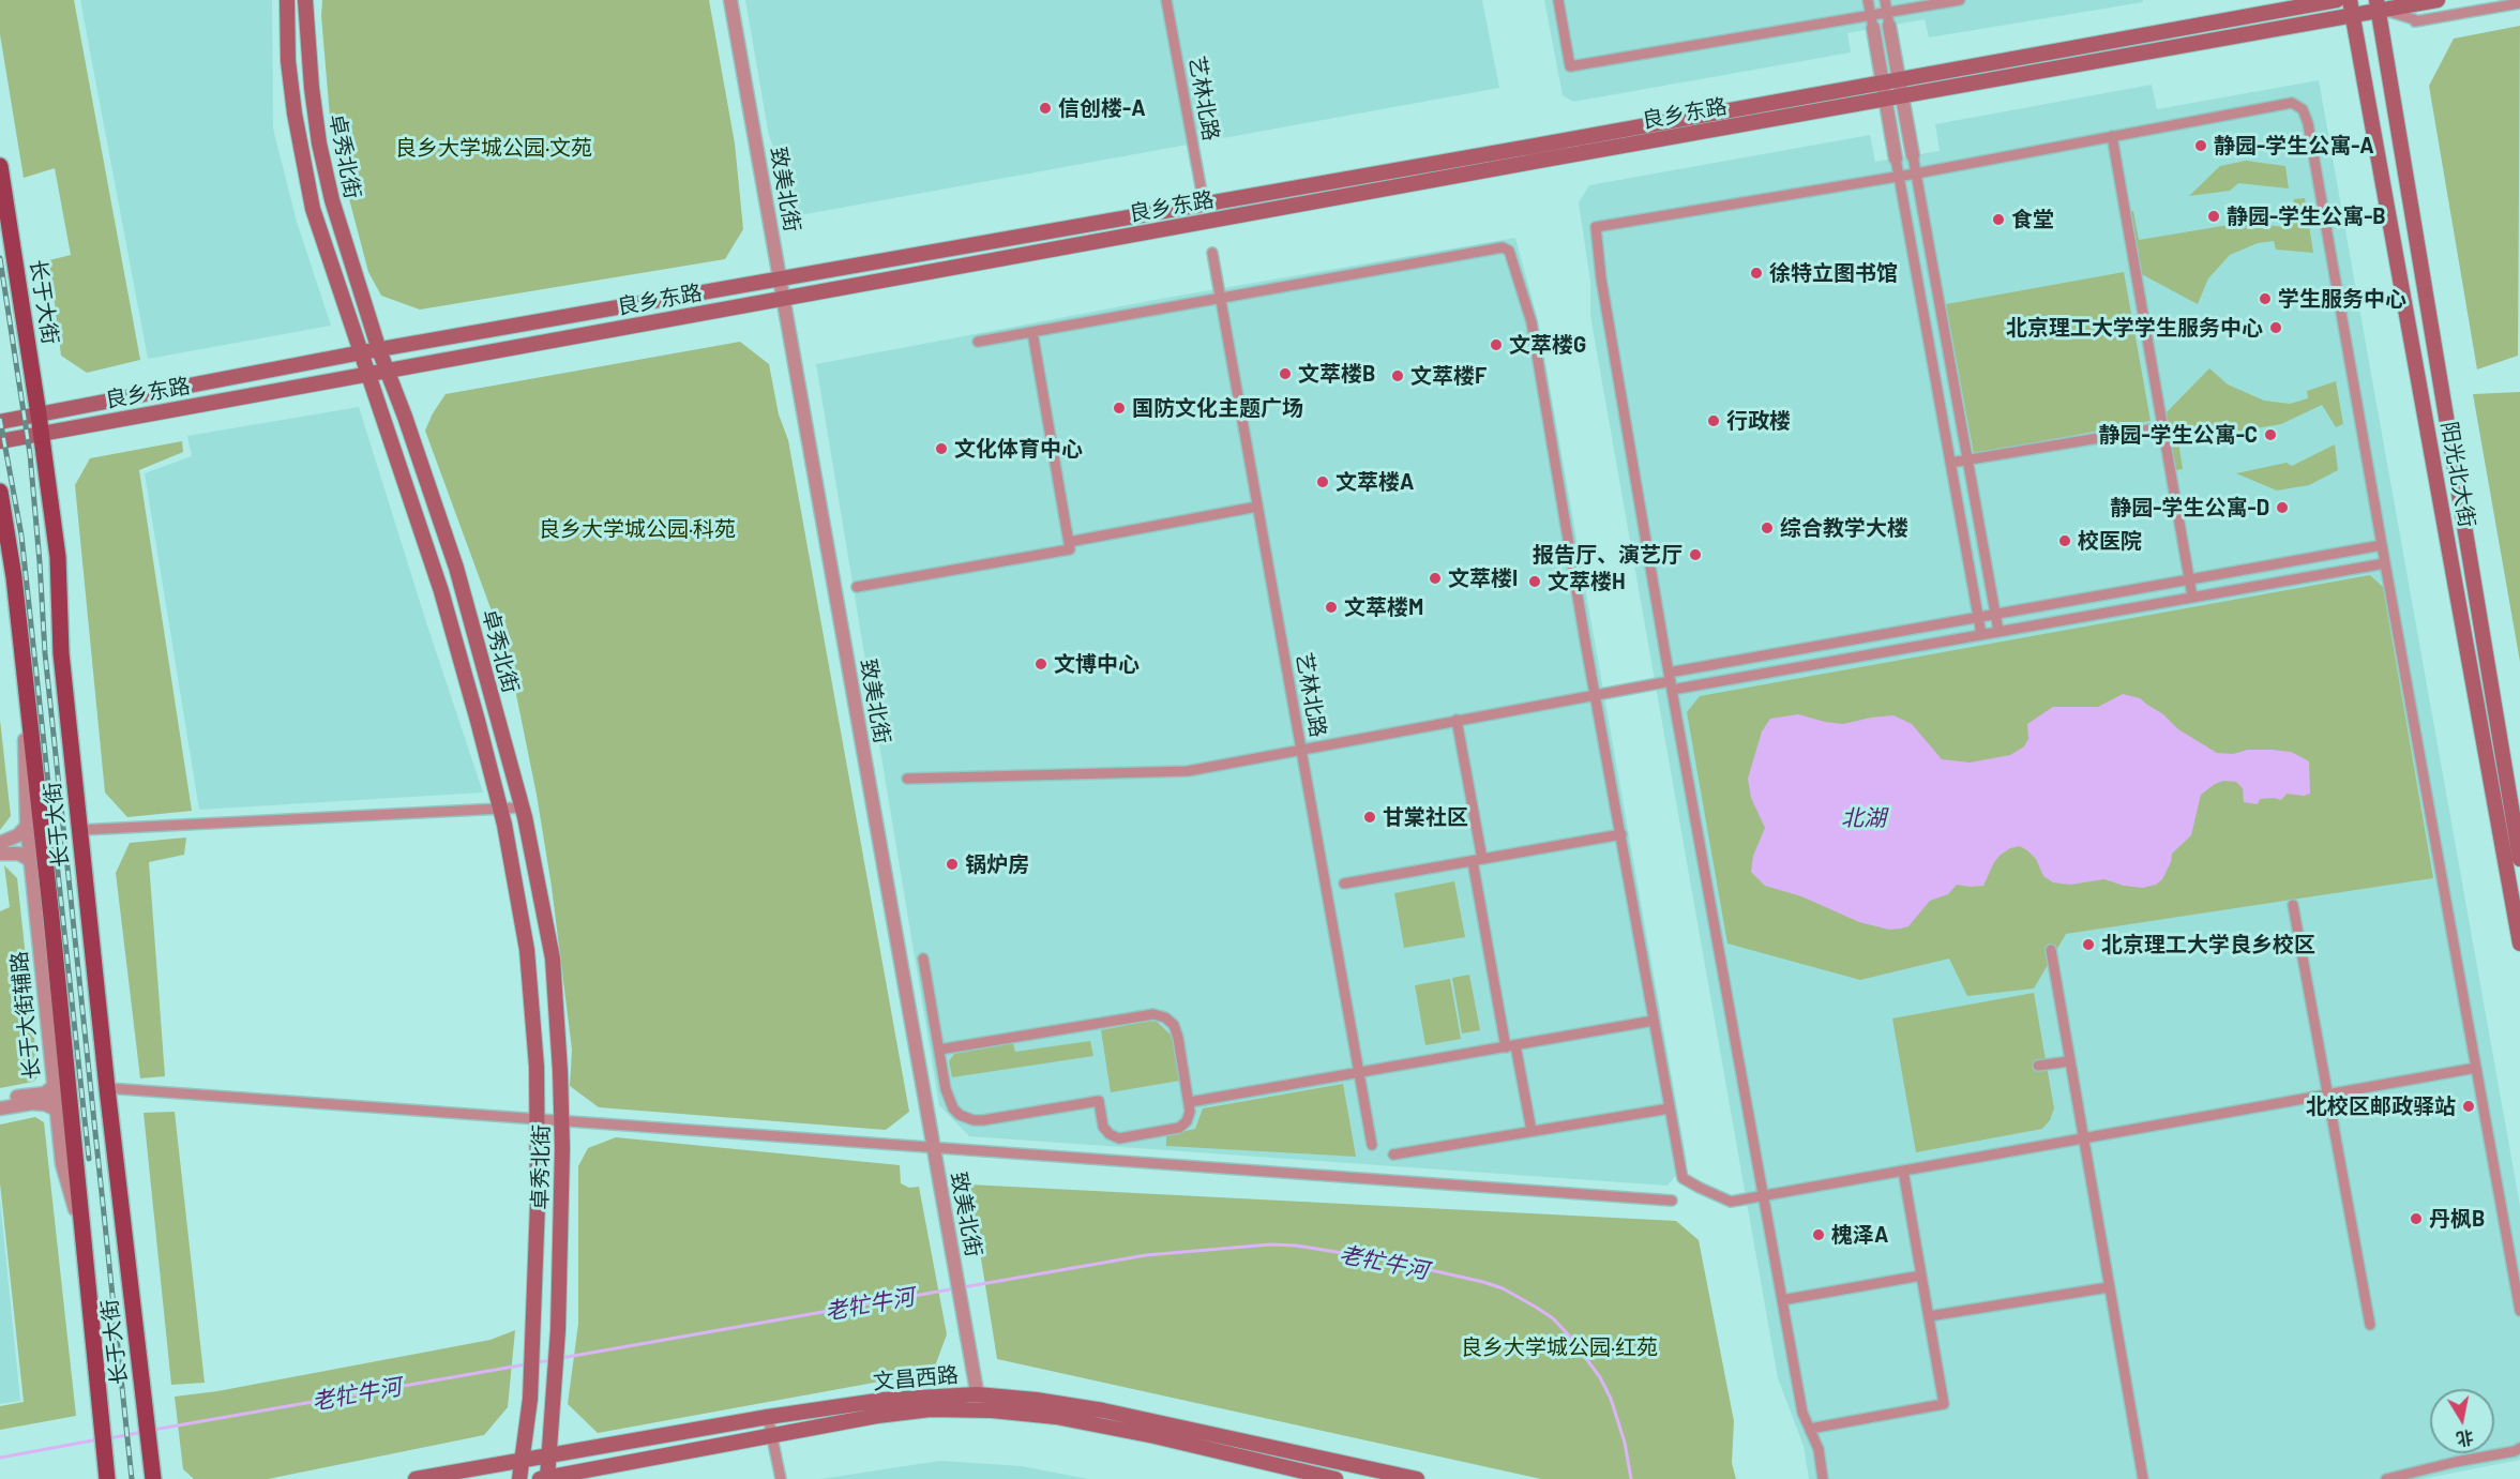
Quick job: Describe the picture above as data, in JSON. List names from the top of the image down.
{
  "streets": {
    "main road": [
      "良乡东路",
      "卓秀北街",
      "长于大街",
      "阳光北大街",
      "文昌西路"
    ],
    "street": ["艺林北路", "致美北街", "长于大街辅路"]
  },
  "crossings": [
    ["艺林北路", "良乡东路"],
    ["良乡东路", "卓秀北街"],
    ["良乡东路", "致美北街"],
    ["良乡东路", "长于大街"],
    ["良乡东路", "阳光北大街"],
    ["卓秀北街", "文昌西路"],
    ["致美北街", "文昌西路"],
    ["长于大街", "长于大街辅路"]
  ],
  "water": ["北湖", "老牤牛河"],
  "parks": ["良乡大学城公园·文苑", "良乡大学城公园·科苑", "良乡大学城公园·红苑"],
  "places": [
    "信创楼-A",
    "静园-学生公寓-A",
    "静园-学生公寓-B",
    "食堂",
    "徐特立图书馆",
    "学生服务中心",
    "北京理工大学学生服务中心",
    "文萃楼G",
    "文萃楼B",
    "文萃楼F",
    "国防文化主题广场",
    "行政楼",
    "静园-学生公寓-C",
    "文化体育中心",
    "文萃楼A",
    "静园-学生公寓-D",
    "综合教学大楼",
    "校医院",
    "报告厅、演艺厅",
    "文萃楼I",
    "文萃楼H",
    "文萃楼M",
    "文博中心",
    "甘棠社区",
    "锅炉房",
    "北京理工大学良乡校区",
    "北校区邮政驿站",
    "丹枫B",
    "槐泽A"
  ],
  "north": "bottom"
}
